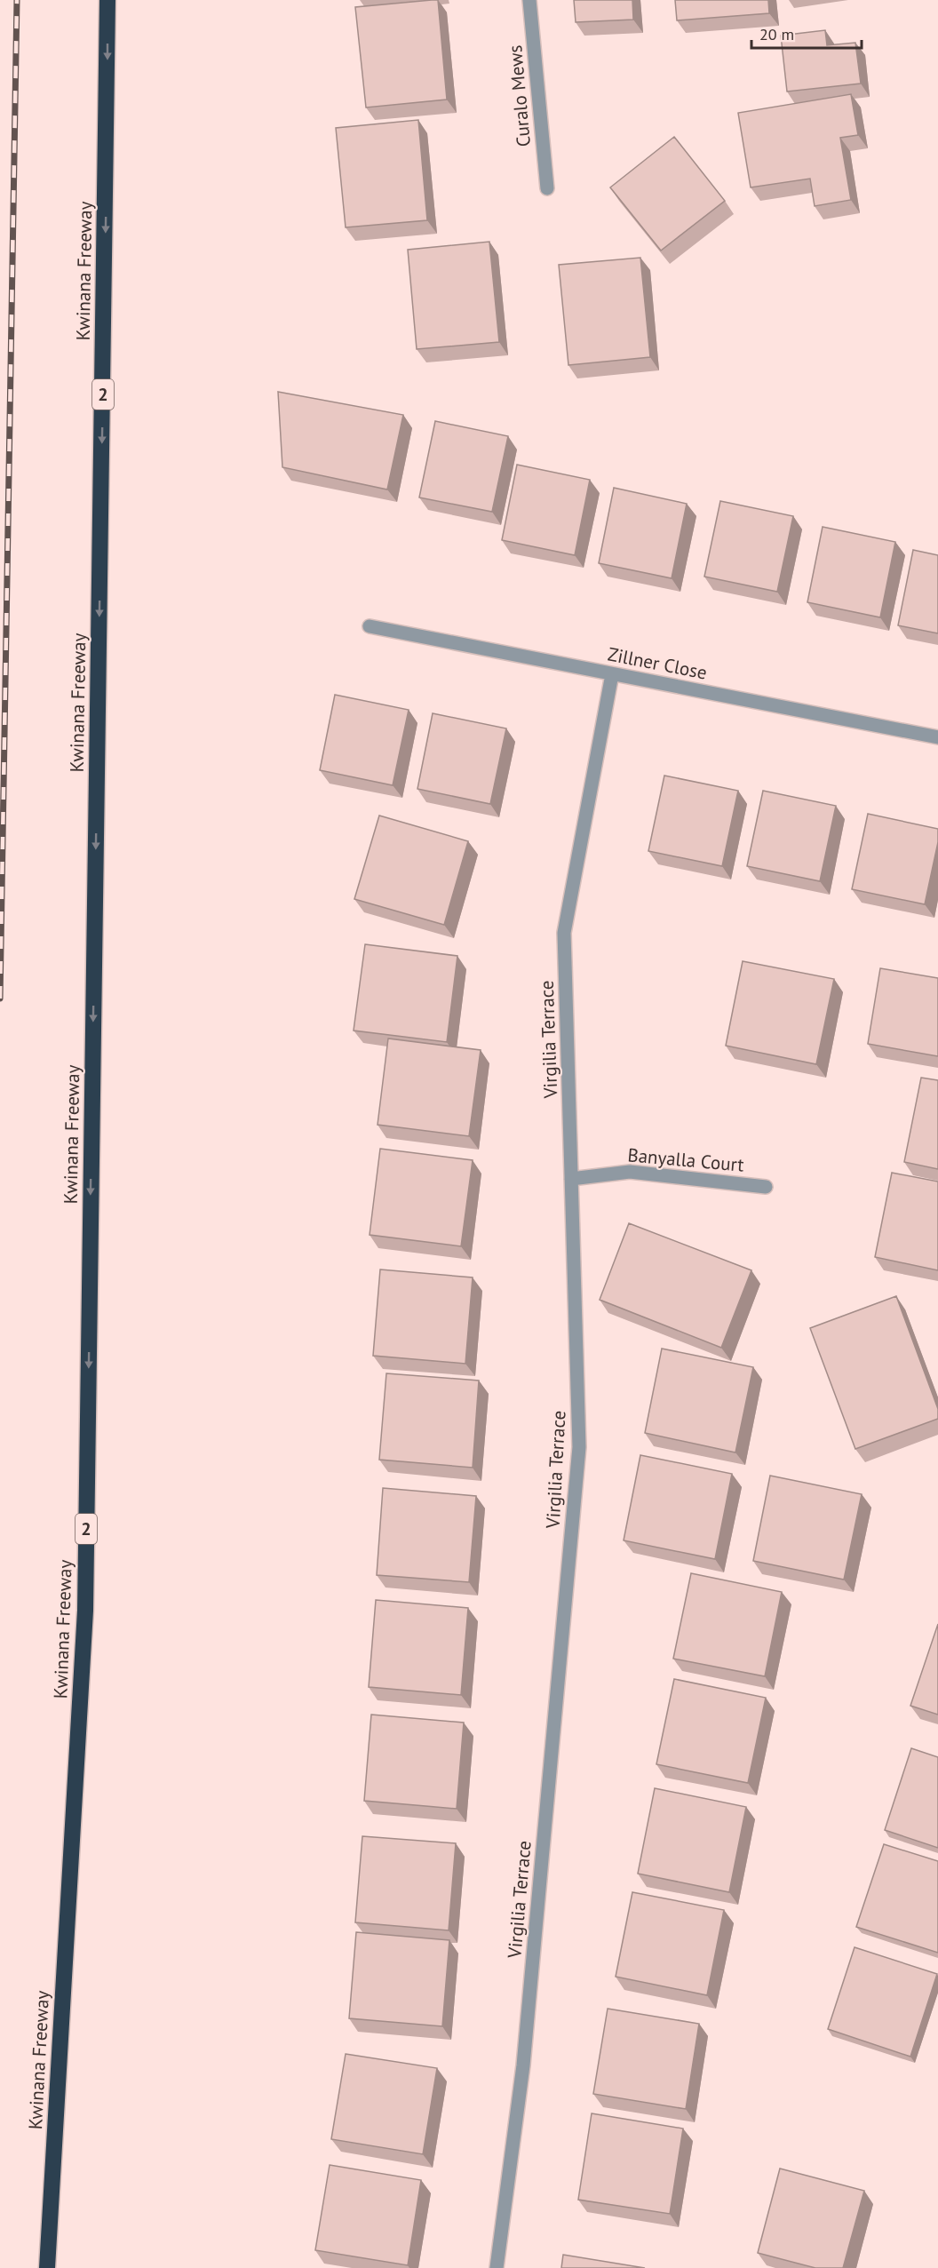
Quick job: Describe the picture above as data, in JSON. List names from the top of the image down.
{
  "streets": {
    "highway": ["Kwinana Freeway", "2"],
    "street": [
      "Curalo Mews",
      "Zillner Close",
      "Virgilia Terrace",
      "Banyalla Court"
    ]
  },
  "crossings": [
    ["Zillner Close", "Virgilia Terrace"],
    ["Virgilia Terrace", "Banyalla Court"]
  ],
  "one_way": ["Kwinana Freeway"],
  "scale_bar": "20 m"
}
